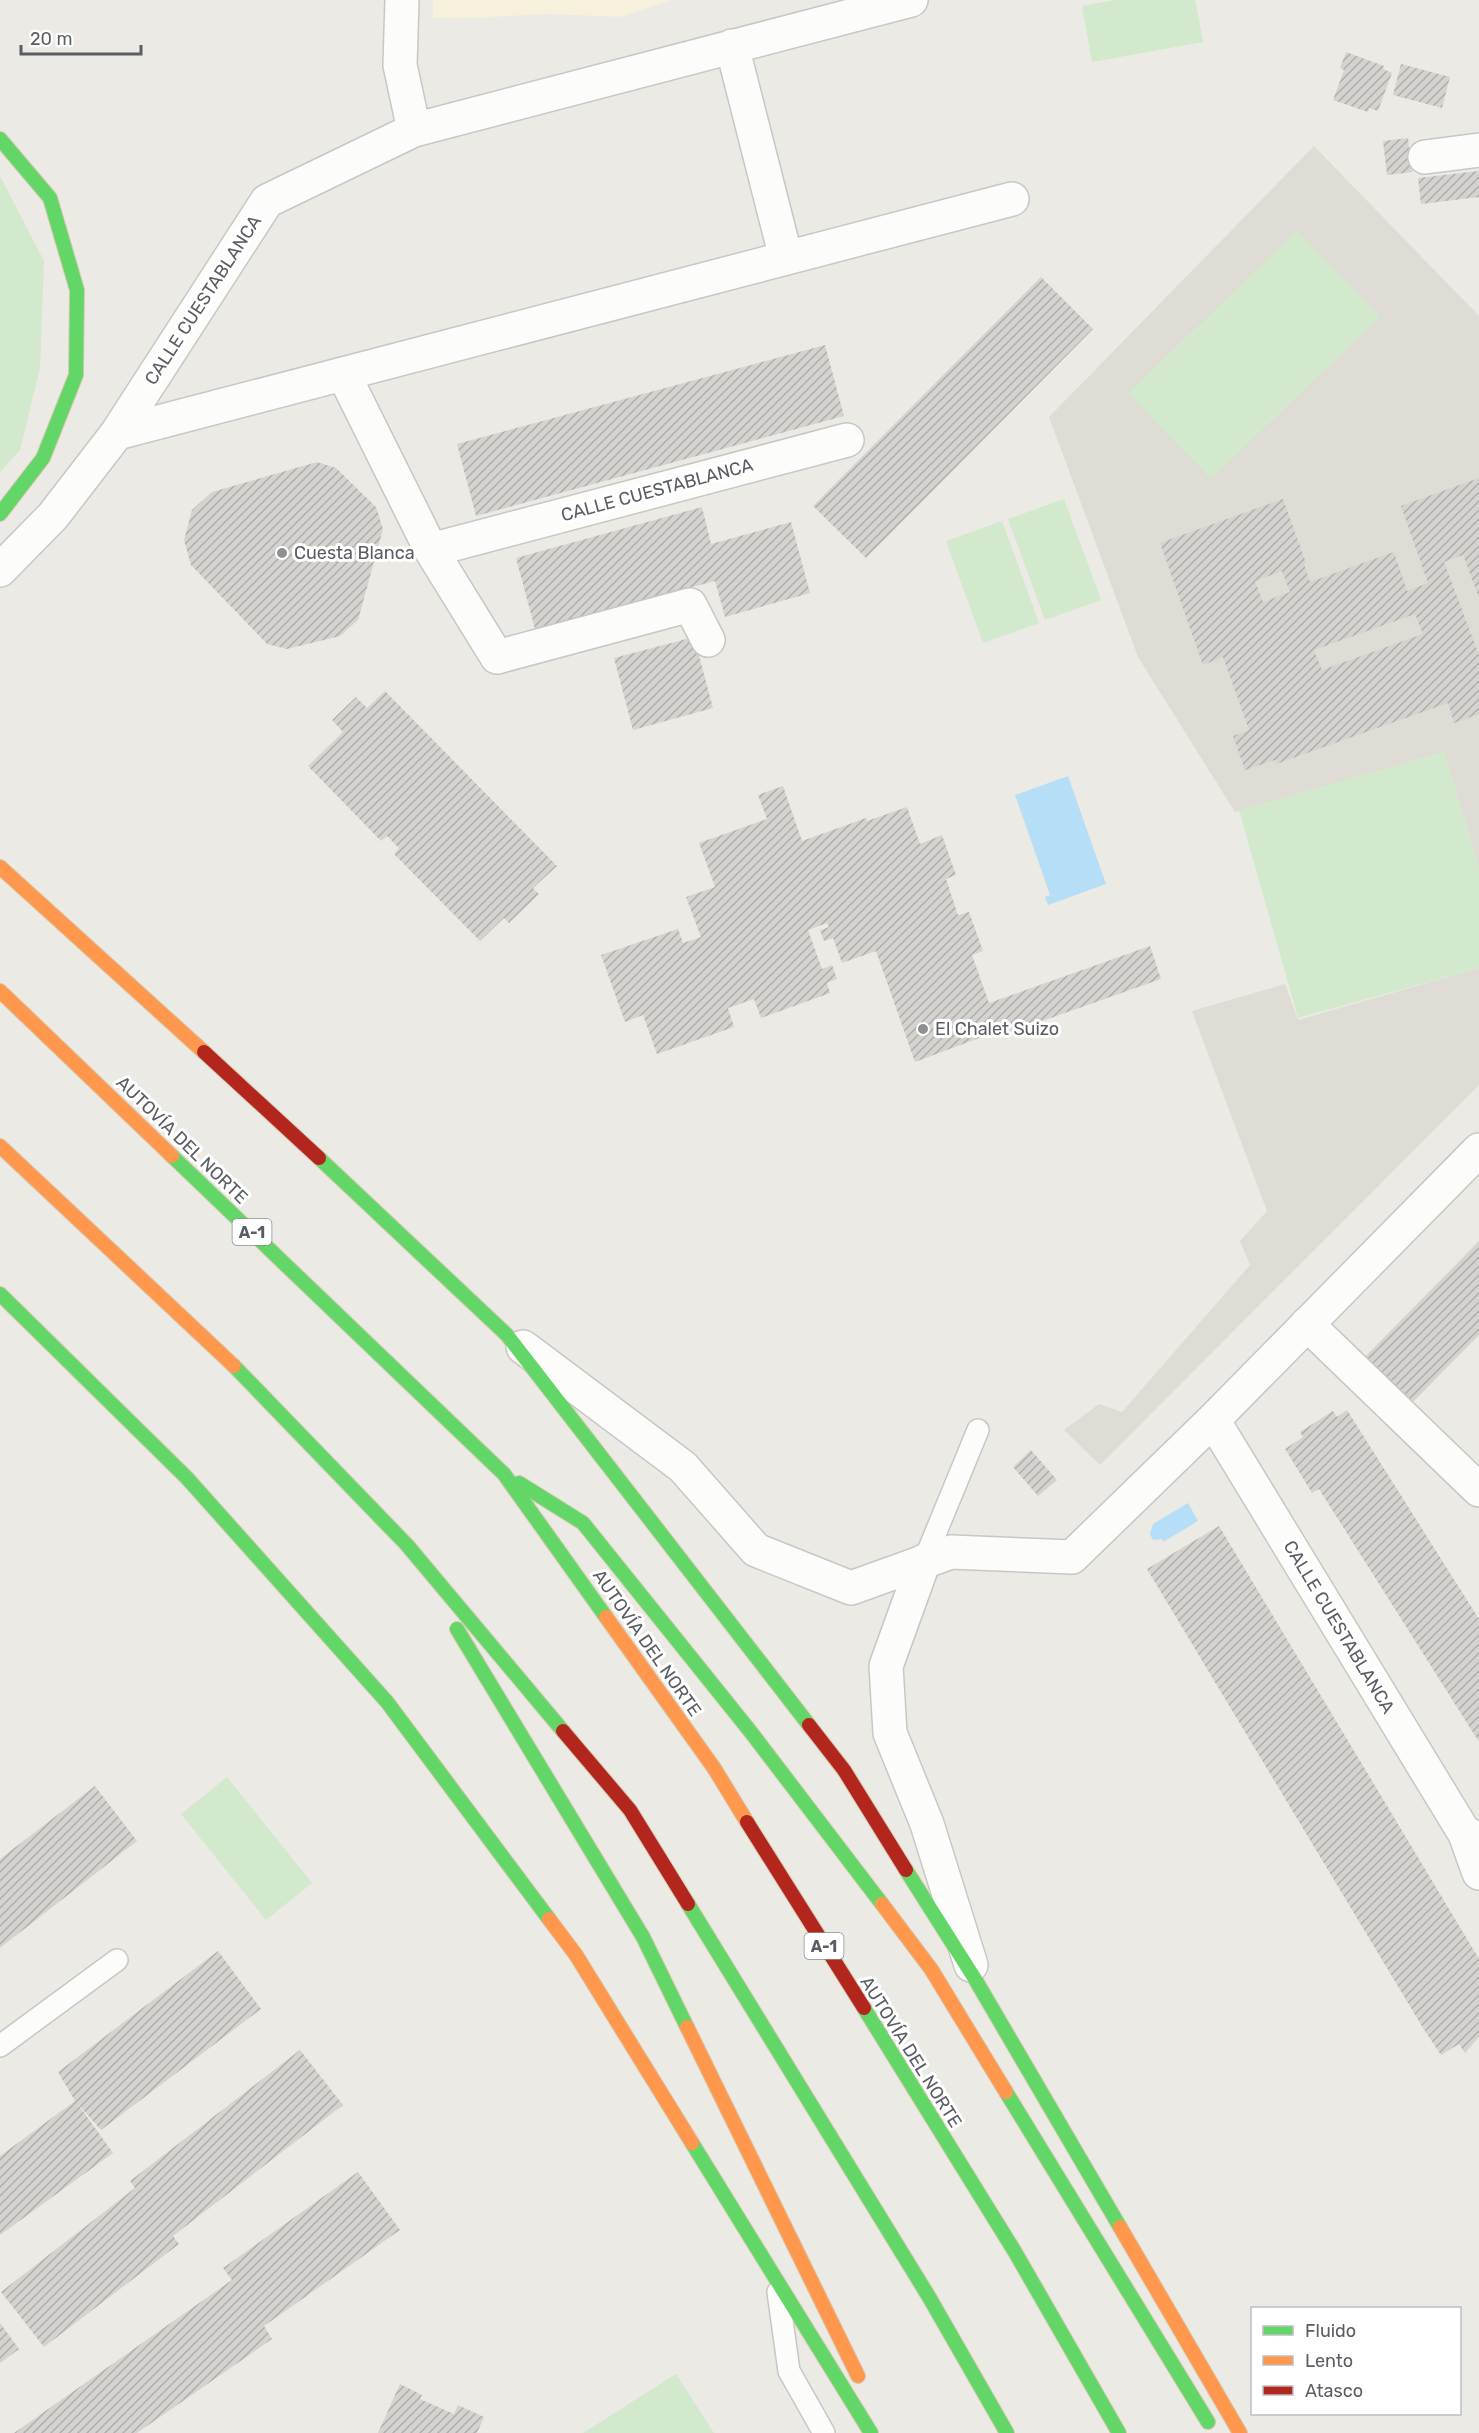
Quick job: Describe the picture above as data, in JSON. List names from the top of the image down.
{
  "streets": {
    "main road": ["AUTOVÍA DEL NORTE", "A-1"],
    "street": ["CALLE CUESTABLANCA"]
  },
  "places": ["Cuesta Blanca", "El Chalet Suizo"],
  "legend": ["Fluido", "Lento", "Atasco"],
  "scale_bar": "20 m"
}
